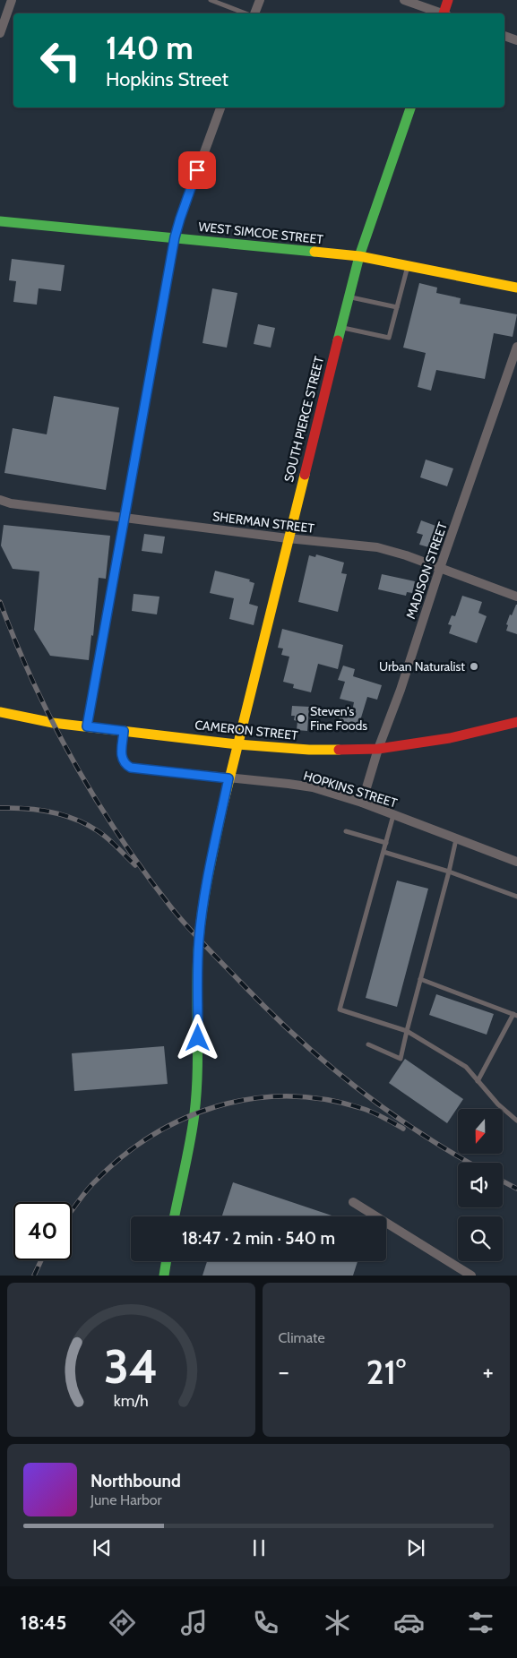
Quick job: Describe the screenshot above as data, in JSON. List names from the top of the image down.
{
  "streets": {
    "street": [
      "WEST SIMCOE STREET",
      "SOUTH PIERCE STREET",
      "SHERMAN STREET",
      "MADISON STREET",
      "CAMERON STREET",
      "HOPKINS STREET"
    ]
  },
  "crossings": [
    ["WEST SIMCOE STREET", "SOUTH PIERCE STREET"],
    ["SOUTH PIERCE STREET", "SHERMAN STREET"],
    ["SOUTH PIERCE STREET", "CAMERON STREET"],
    ["SOUTH PIERCE STREET", "HOPKINS STREET"],
    ["SHERMAN STREET", "MADISON STREET"],
    ["MADISON STREET", "CAMERON STREET"],
    ["MADISON STREET", "HOPKINS STREET"],
    ["CAMERON STREET", "HOPKINS STREET"]
  ],
  "places": ["Urban Naturalist", "Steven's Fine Foods"],
  "north": "bottom",
  "page": {
    "turn": ["140 m", "Hopkins Street"],
    "limit": "40",
    "trip": "18:47 · 2 min · 540 m",
    "tile": "Climate",
    "heat": ["−", "21°", "+"],
    "song": ["Northbound", "June Harbor"],
    "tabs": "18:45",
    "gauge": ["34", "km/h"]
  }
}
